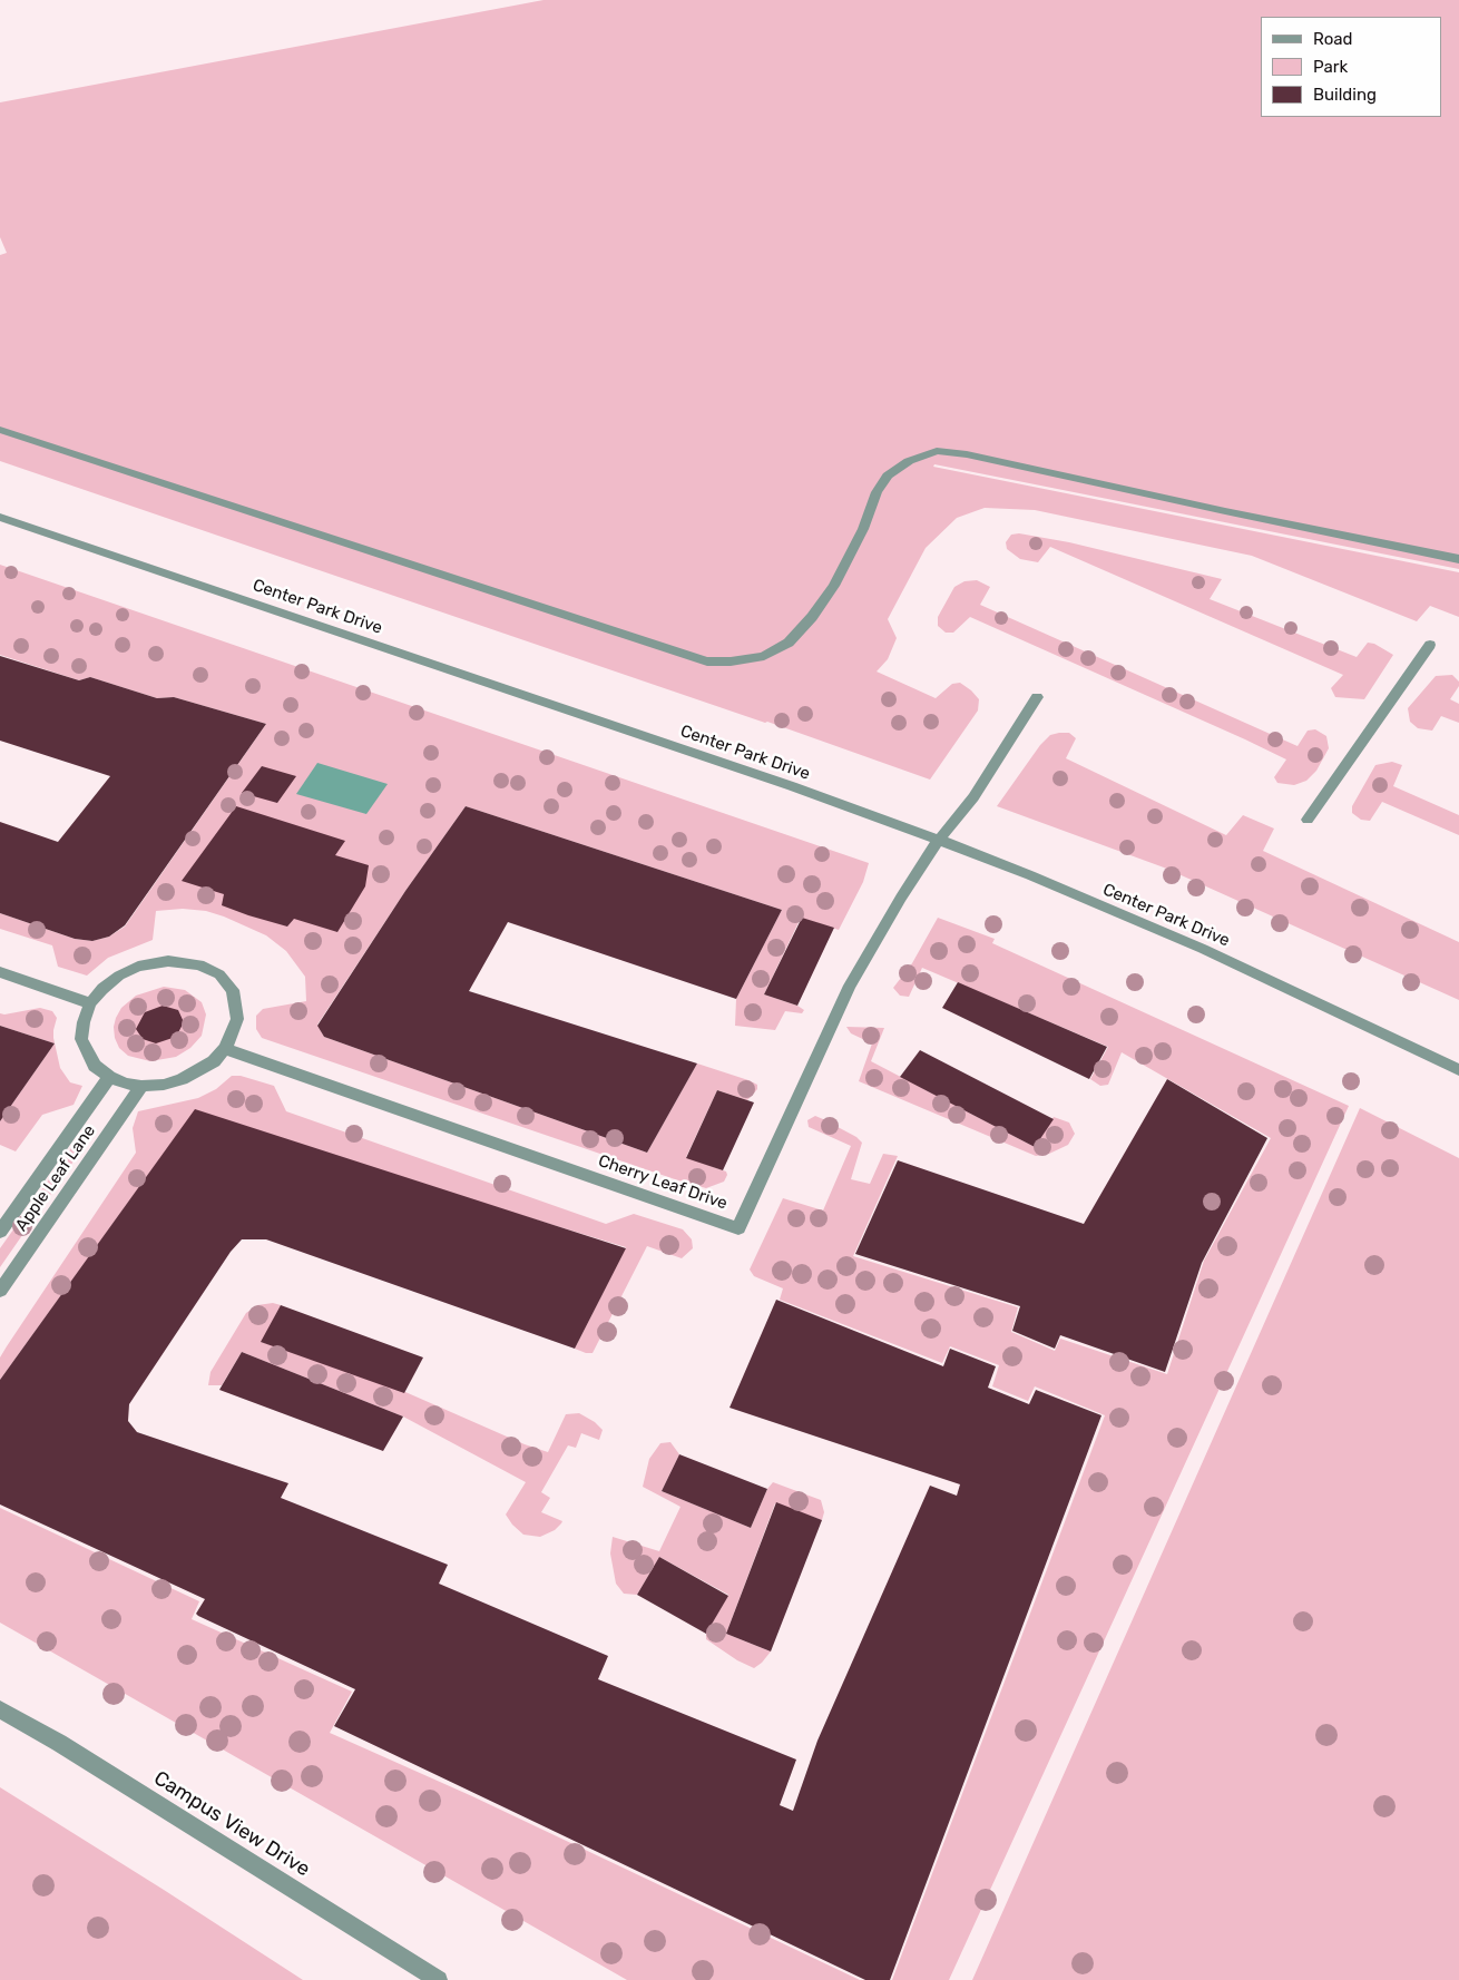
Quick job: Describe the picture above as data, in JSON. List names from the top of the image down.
{
  "streets": {
    "street": [
      "Center Park Drive",
      "Apple Leaf Lane",
      "Cherry Leaf Drive",
      "Campus View Drive"
    ]
  },
  "crossings": [
    ["Center Park Drive", "Cherry Leaf Drive"],
    ["Apple Leaf Lane", "Cherry Leaf Drive"]
  ],
  "legend": ["Road", "Park", "Building"]
}
